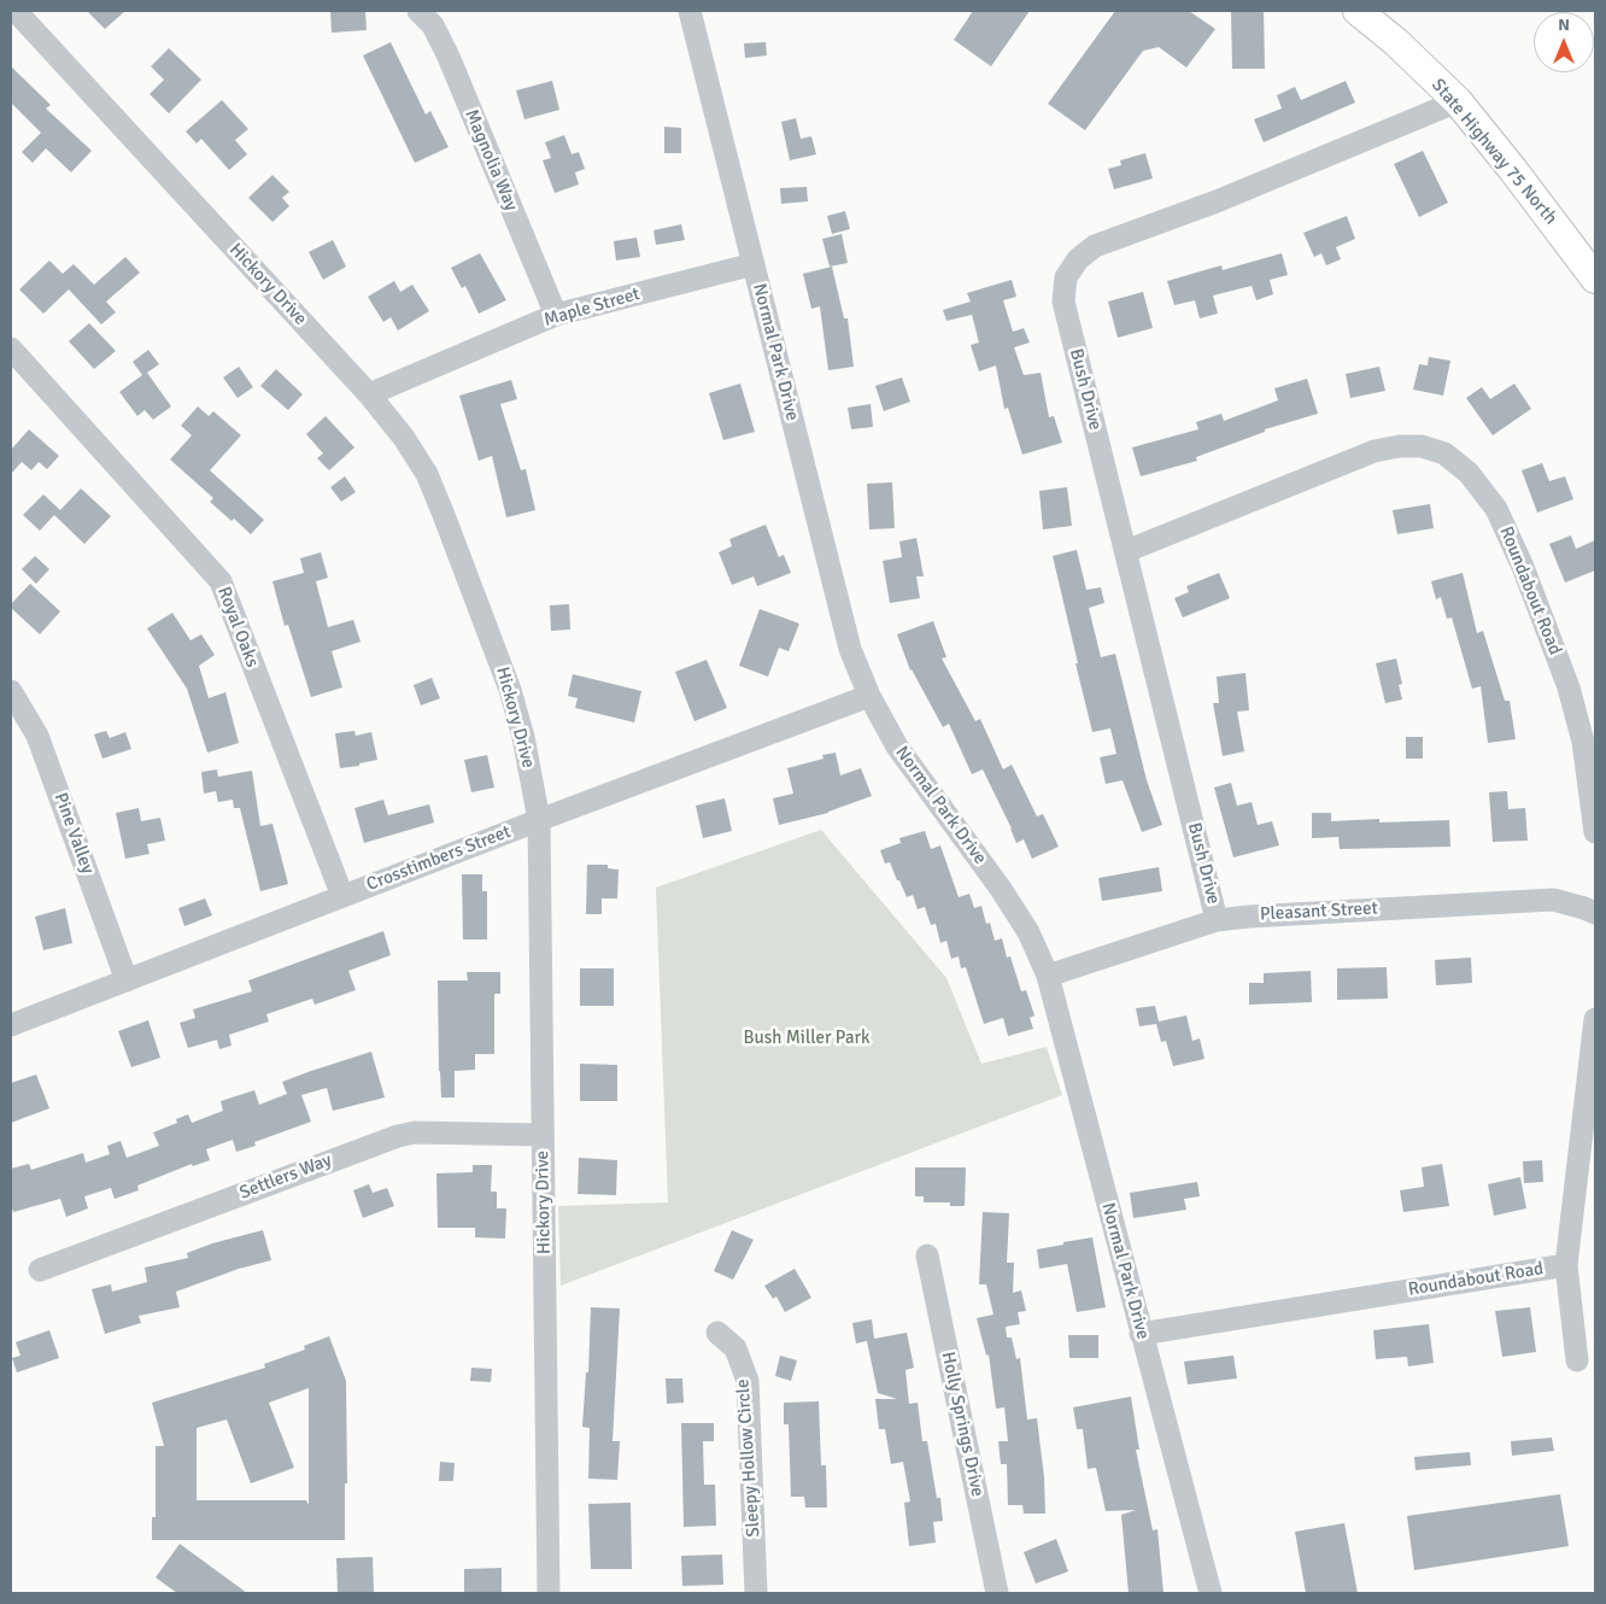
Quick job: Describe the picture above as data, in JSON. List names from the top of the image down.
{
  "streets": {
    "main road": ["State Highway 75 North"],
    "street": [
      "Magnolia Way",
      "Hickory Drive",
      "Maple Street",
      "Normal Park Drive",
      "Bush Drive",
      "Roundabout Road",
      "Royal Oaks",
      "Pine Valley",
      "Crosstimbers Street",
      "Pleasant Street",
      "Settlers Way",
      "Holly Springs Drive",
      "Sleepy Hollow Circle"
    ]
  },
  "crossings": [
    ["State Highway 75 North", "Bush Drive"],
    ["Magnolia Way", "Maple Street"],
    ["Hickory Drive", "Maple Street"],
    ["Hickory Drive", "Crosstimbers Street"],
    ["Hickory Drive", "Settlers Way"],
    ["Maple Street", "Normal Park Drive"],
    ["Normal Park Drive", "Roundabout Road"],
    ["Normal Park Drive", "Crosstimbers Street"],
    ["Normal Park Drive", "Pleasant Street"],
    ["Bush Drive", "Roundabout Road"],
    ["Bush Drive", "Pleasant Street"],
    ["Royal Oaks", "Crosstimbers Street"],
    ["Pine Valley", "Crosstimbers Street"]
  ],
  "parks": ["Bush Miller Park"],
  "north": "top"
}
